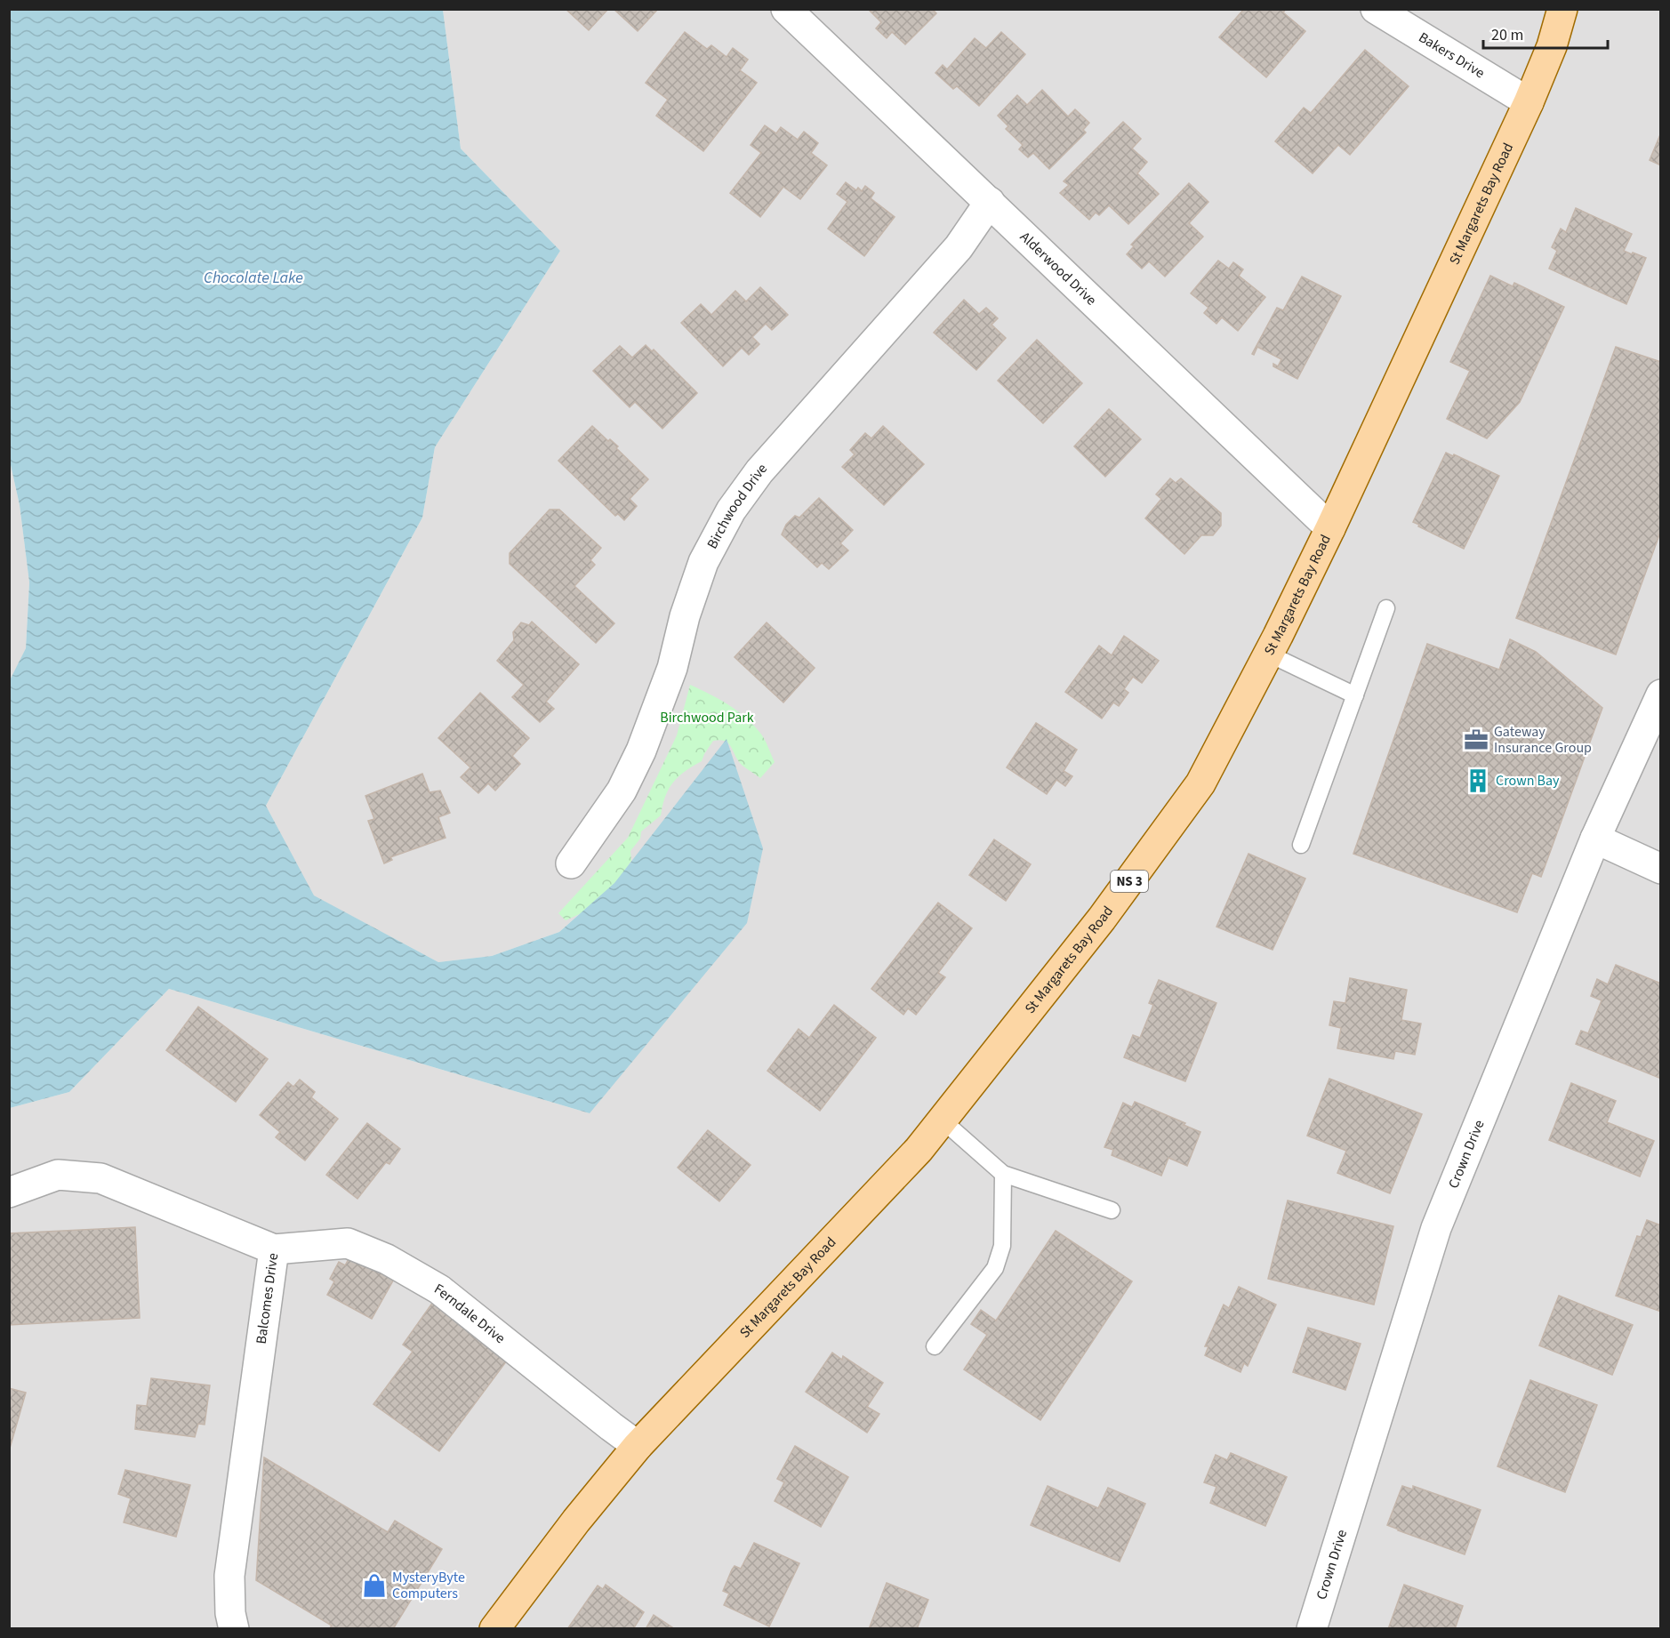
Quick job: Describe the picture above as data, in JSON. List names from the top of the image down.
{
  "streets": {
    "main road": ["St Margarets Bay Road", "NS 3"],
    "street": [
      "Bakers Drive",
      "Alderwood Drive",
      "Birchwood Drive",
      "Crown Drive",
      "Balcomes Drive",
      "Ferndale Drive"
    ]
  },
  "crossings": [
    ["Bakers Drive", "St Margarets Bay Road"],
    ["St Margarets Bay Road", "Alderwood Drive"],
    ["St Margarets Bay Road", "Ferndale Drive"],
    ["Alderwood Drive", "Birchwood Drive"],
    ["Balcomes Drive", "Ferndale Drive"]
  ],
  "water": ["Chocolate Lake"],
  "parks": ["Birchwood Park"],
  "places": {
    "office": ["Gateway Insurance Group"],
    "building": ["Crown Bay"],
    "shop": ["MysteryByte Computers"]
  },
  "scale_bar": "20 m"
}
